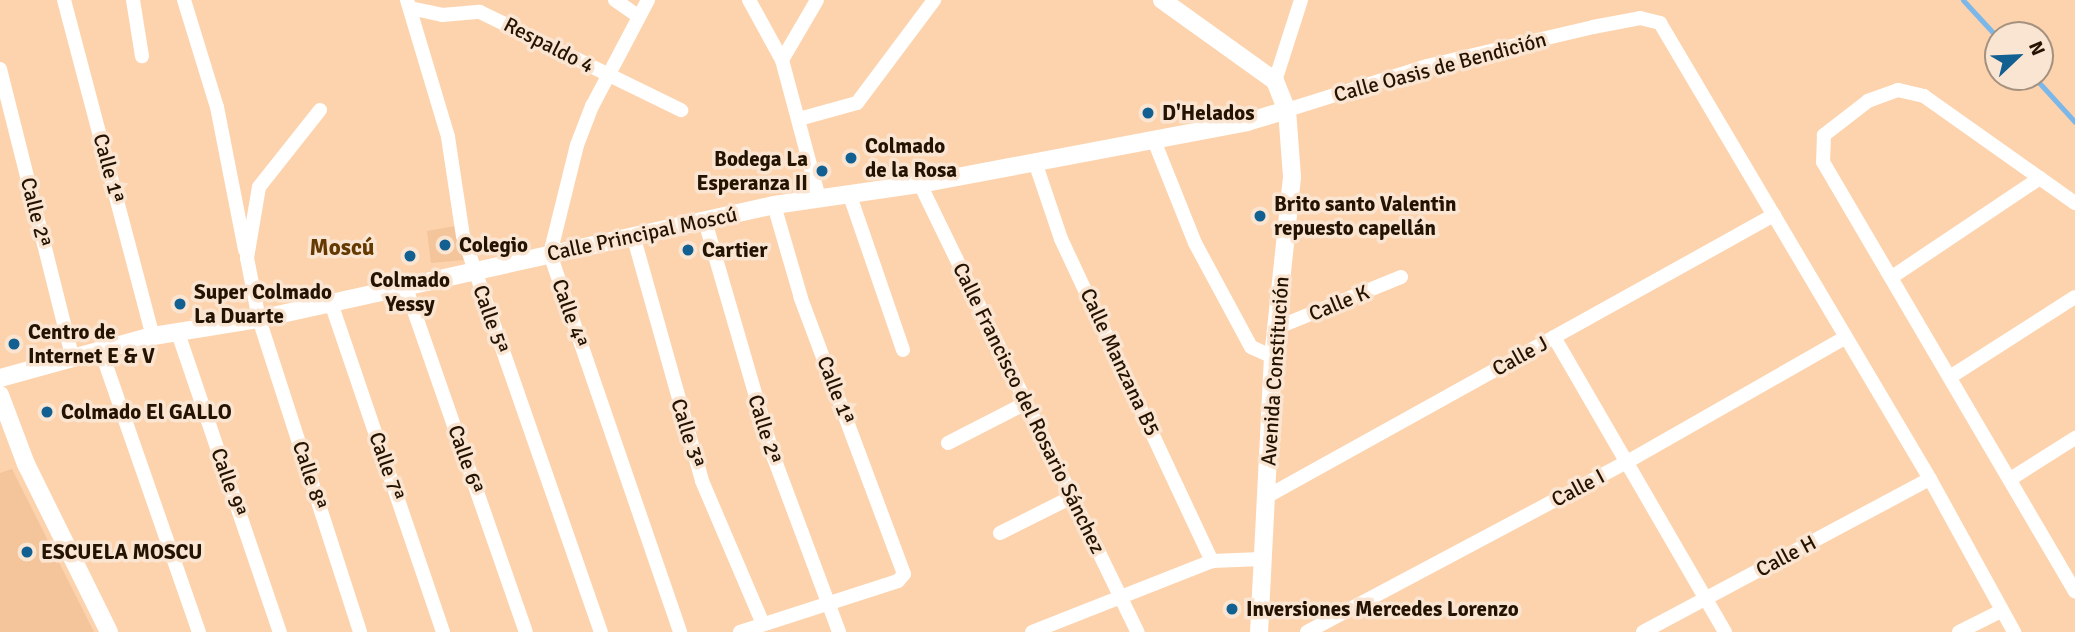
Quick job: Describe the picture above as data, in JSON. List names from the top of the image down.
{
  "streets": {
    "street": [
      "Respaldo 4",
      "Calle Oasis de Bendición",
      "Calle 1ª",
      "Calle 2ª",
      "Calle Principal Moscú",
      "Calle K",
      "Calle 4ª",
      "Calle 5ª",
      "Calle J",
      "Calle Manzana B5",
      "Avenida Constitución",
      "Calle Francisco del Rosario Sánchez",
      "Calle 3ª",
      "Calle 6ª",
      "Calle 7ª",
      "Calle 8ª",
      "Calle 9ª",
      "Calle I",
      "Calle H"
    ]
  },
  "crossings": [
    ["Respaldo 4", "Calle 4ª"],
    ["Respaldo 4", "Calle 5ª"],
    ["Calle Oasis de Bendición", "Calle Principal Moscú"],
    ["Calle Oasis de Bendición", "Calle J"],
    ["Calle Oasis de Bendición", "Avenida Constitución"],
    ["Calle 1ª", "Calle 2ª"],
    ["Calle 1ª", "Calle Principal Moscú"],
    ["Calle 2ª", "Calle Principal Moscú"],
    ["Calle Principal Moscú", "Calle 4ª"],
    ["Calle Principal Moscú", "Calle 5ª"],
    ["Calle Principal Moscú", "Calle Manzana B5"],
    ["Calle Principal Moscú", "Avenida Constitución"],
    ["Calle Principal Moscú", "Calle Francisco del Rosario Sánchez"],
    ["Calle Principal Moscú", "Calle 3ª"],
    ["Calle Principal Moscú", "Calle 6ª"],
    ["Calle Principal Moscú", "Calle 7ª"],
    ["Calle Principal Moscú", "Calle 8ª"],
    ["Calle Principal Moscú", "Calle 9ª"],
    ["Calle K", "Avenida Constitución"],
    ["Calle J", "Avenida Constitución"]
  ],
  "districts": ["Moscú"],
  "places": [
    "D'Helados",
    "Colmado de la Rosa",
    "Bodega La Esperanza II",
    "Brito santo Valentin repuesto capellán",
    "Colegio",
    "Cartier",
    "Colmado Yessy",
    "Super Colmado La Duarte",
    "Centro de Internet E & V",
    "Colmado El GALLO",
    "ESCUELA MOSCU",
    "Inversiones Mercedes Lorenzo"
  ],
  "north": "top right"
}
